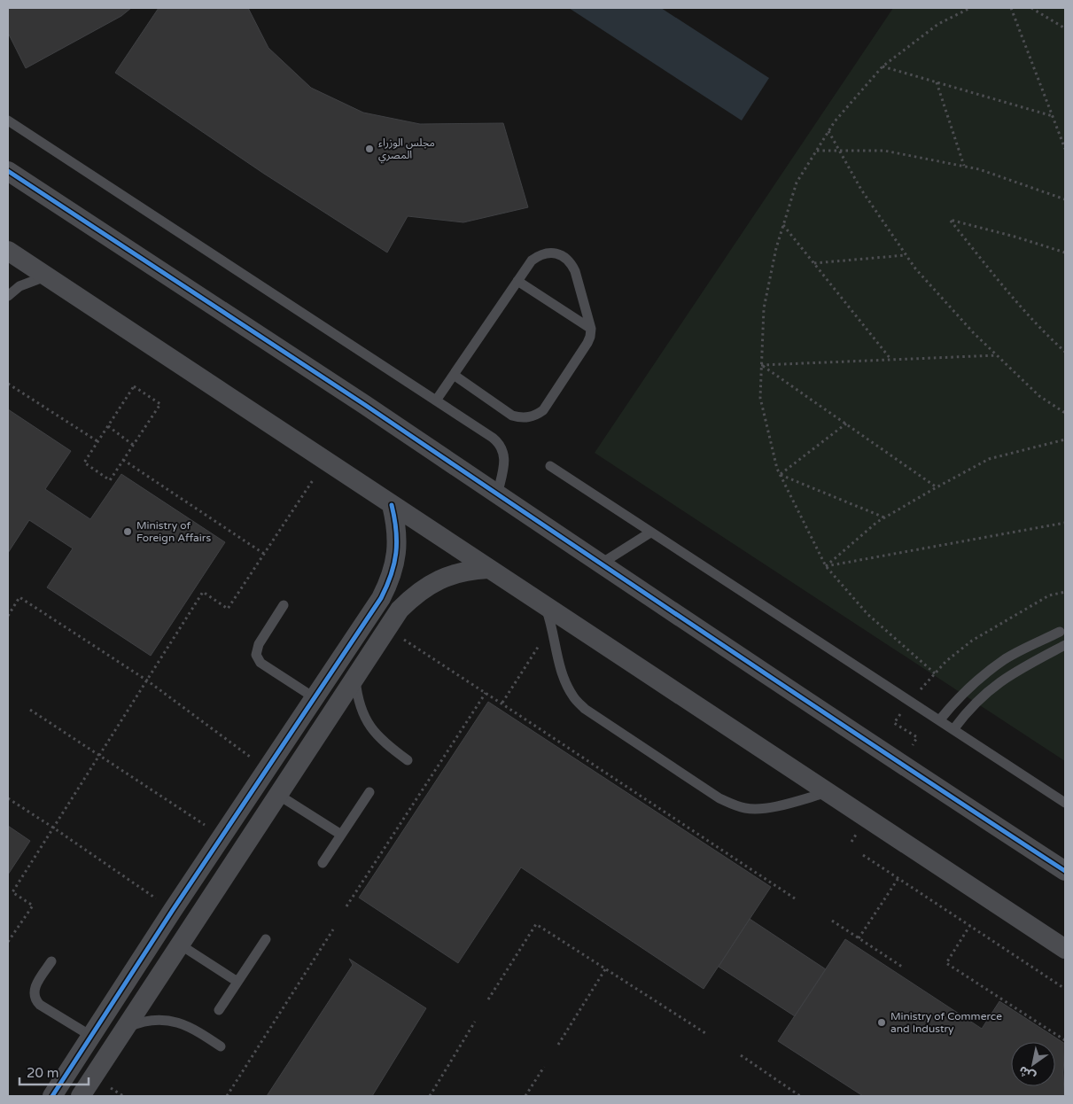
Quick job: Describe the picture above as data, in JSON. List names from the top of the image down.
{
  "places": ["مجلس الوزراء المصري", "Ministry of Foreign Affairs", "Ministry of Commerce and Industry"],
  "scale_bar": "20 m",
  "north": "bottom left"
}
